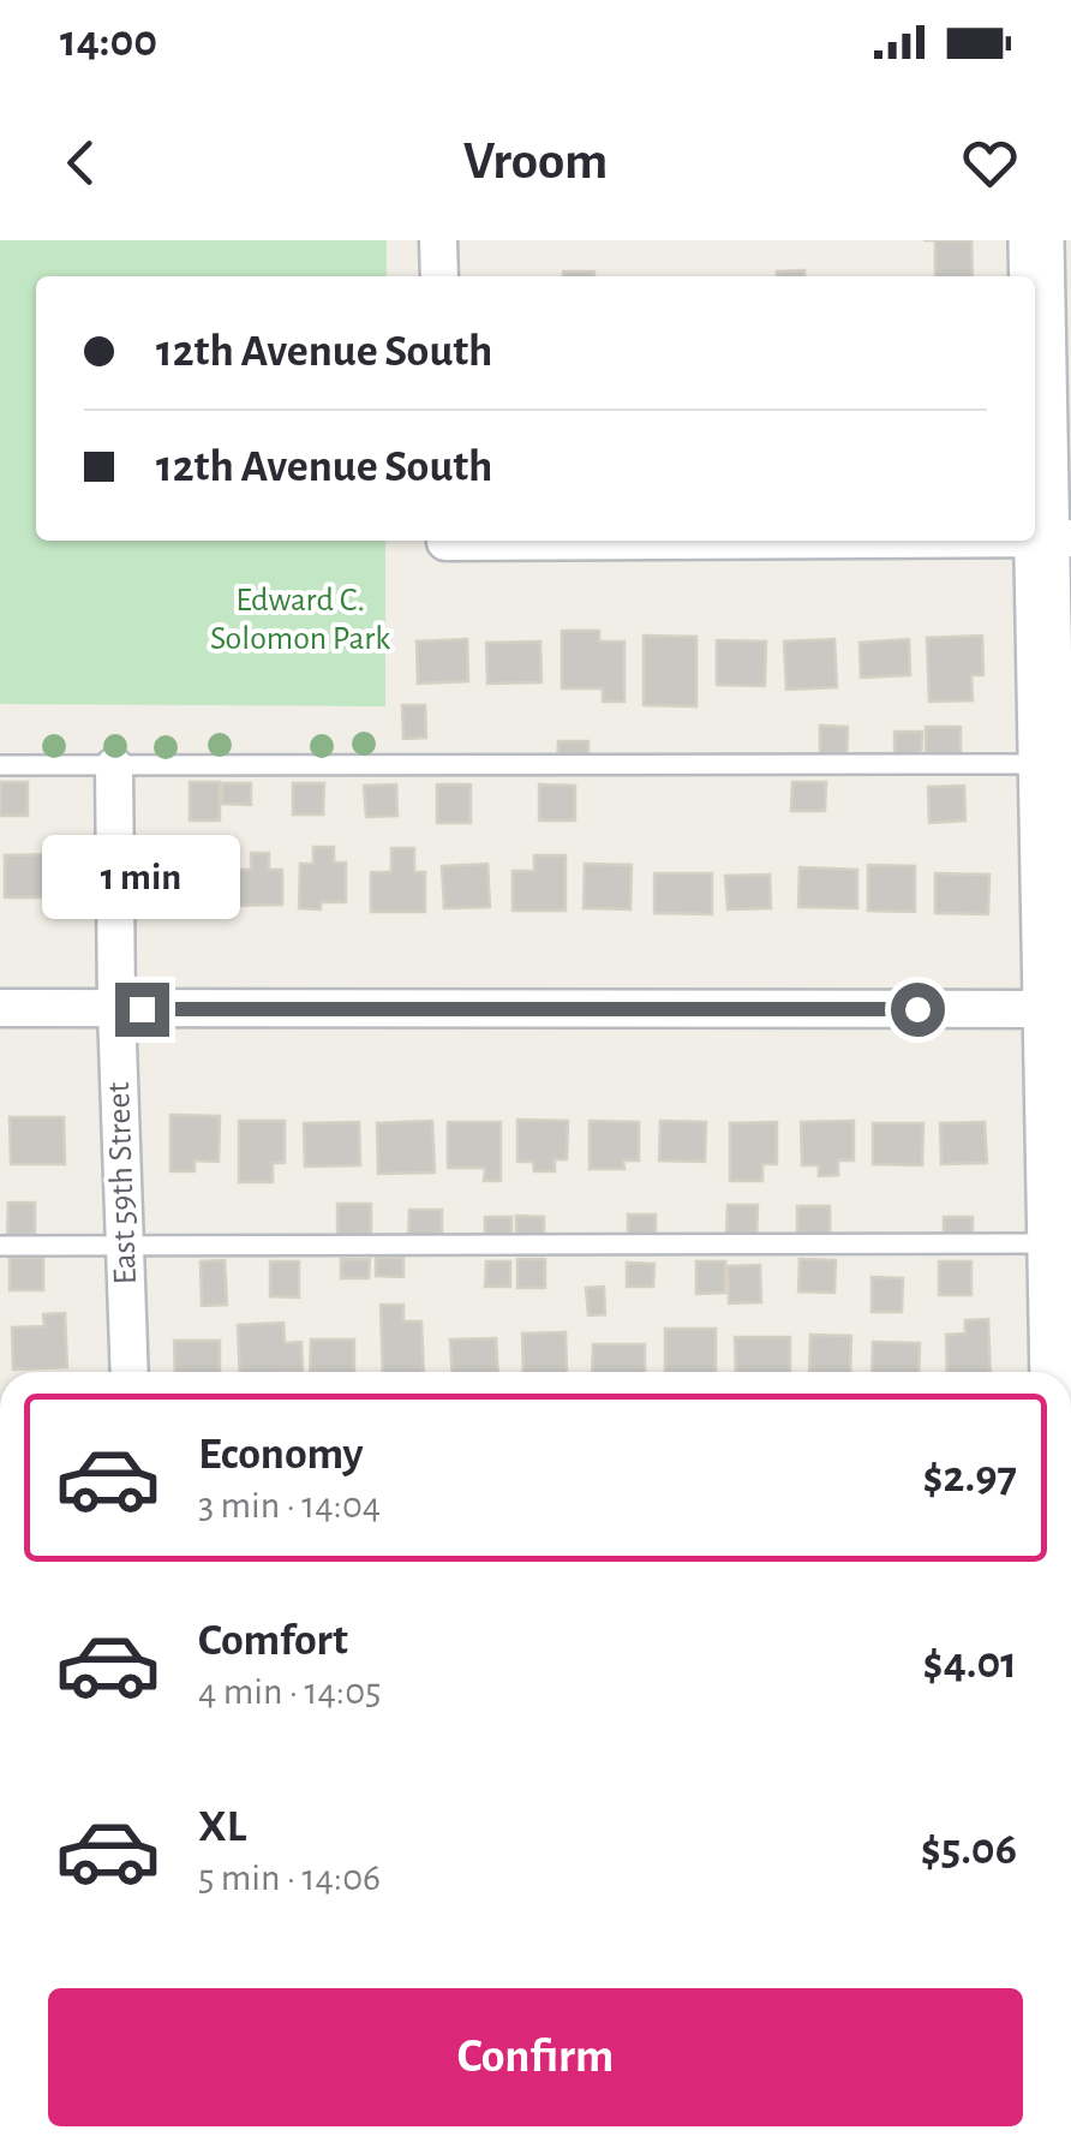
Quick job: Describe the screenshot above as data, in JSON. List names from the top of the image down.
{
  "streets": {
    "street": ["East 59th Street"]
  },
  "parks": ["Edward C. Solomon Park"],
  "page": {
    "status": "14:00",
    "header": "Vroom",
    "banner": ["12th Avenue South", "12th Avenue South"],
    "bubble": "1 min",
    "list": [
      {
        "name": "Economy",
        "note": "3 min · 14:04",
        "value": "$2.97"
      },
      {
        "name": "Comfort",
        "note": "4 min · 14:05",
        "value": "$4.01"
      },
      {
        "name": "XL",
        "note": "5 min · 14:06",
        "value": "$5.06"
      }
    ],
    "buttons": "Confirm"
  }
}
